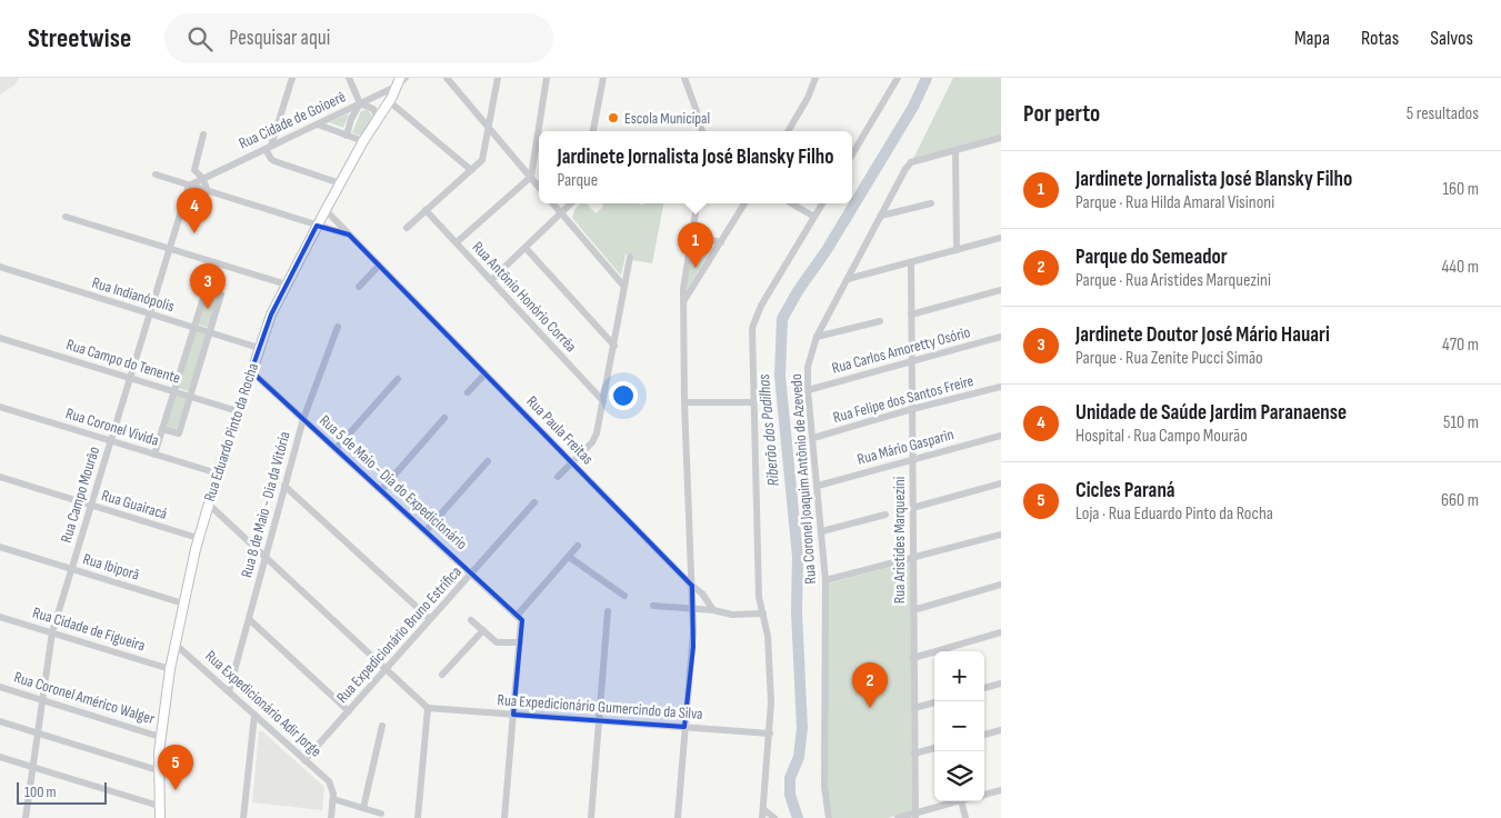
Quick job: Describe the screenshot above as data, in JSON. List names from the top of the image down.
{
  "streets": {
    "main road": ["Rua Eduardo Pinto da Rocha"],
    "street": [
      "Rua Cidade de Goioerê",
      "Rua Indianópolis",
      "Rua Antônio Honório Corrêa",
      "Rua Carlos Amoretty Osório",
      "Rua Campo do Tenente",
      "Rua Felipe dos Santos Freire",
      "Rua Coronel Vivida",
      "Rua Paula Freitas",
      "Rua Mário Gasparin",
      "Rua Coronel Joaquim Antônio de Azevedo",
      "Rua 5 de Maio - Dia do Expedicionário",
      "Rua Campo Mourão",
      "Rua Guairacá",
      "Rua 8 de Maio - Dia da Vitória",
      "Rua Aristides Marquezini",
      "Rua Ibiporã",
      "Rua Cidade de Figueira",
      "Rua Expedicionário Bruno Estrifica",
      "Rua Coronel Américo Walger",
      "Rua Expedicionário Adir Jorge",
      "Rua Expedicionário Gumercindo da Silva"
    ]
  },
  "crossings": [
    ["Rua Cidade de Goioerê", "Rua Paula Freitas"],
    ["Rua Cidade de Goioerê", "Rua Eduardo Pinto da Rocha"],
    ["Rua Cidade de Goioerê", "Rua Campo Mourão"],
    ["Rua Indianópolis", "Rua Eduardo Pinto da Rocha"],
    ["Rua Indianópolis", "Rua Campo Mourão"],
    ["Rua Carlos Amoretty Osório", "Rua Coronel Joaquim Antônio de Azevedo"],
    ["Rua Carlos Amoretty Osório", "Rua Aristides Marquezini"],
    ["Rua Campo do Tenente", "Rua Eduardo Pinto da Rocha"],
    ["Rua Campo do Tenente", "Rua Campo Mourão"],
    ["Rua Felipe dos Santos Freire", "Rua Coronel Joaquim Antônio de Azevedo"],
    ["Rua Felipe dos Santos Freire", "Rua Aristides Marquezini"],
    ["Rua Coronel Vivida", "Rua Eduardo Pinto da Rocha"],
    ["Rua Coronel Vivida", "Rua Campo Mourão"],
    ["Rua Paula Freitas", "Rua Eduardo Pinto da Rocha"],
    ["Rua Paula Freitas", "Rua Campo Mourão"],
    ["Rua Eduardo Pinto da Rocha", "Rua 5 de Maio - Dia do Expedicionário"],
    ["Rua Eduardo Pinto da Rocha", "Rua Guairacá"],
    ["Rua Eduardo Pinto da Rocha", "Rua Ibiporã"],
    ["Rua Eduardo Pinto da Rocha", "Rua Cidade de Figueira"],
    ["Rua Eduardo Pinto da Rocha", "Rua Coronel Américo Walger"],
    ["Rua Eduardo Pinto da Rocha", "Rua Expedicionário Adir Jorge"],
    ["Rua Mário Gasparin", "Rua Coronel Joaquim Antônio de Azevedo"],
    ["Rua Mário Gasparin", "Rua Aristides Marquezini"],
    ["Rua 5 de Maio - Dia do Expedicionário", "Rua 8 de Maio - Dia da Vitória"],
    ["Rua 5 de Maio - Dia do Expedicionário", "Rua Expedicionário Bruno Estrifica"],
    ["Rua Campo Mourão", "Rua Guairacá"],
    ["Rua Campo Mourão", "Rua Ibiporã"],
    ["Rua Campo Mourão", "Rua Cidade de Figueira"],
    ["Rua Campo Mourão", "Rua Coronel Américo Walger"],
    ["Rua 8 de Maio - Dia da Vitória", "Rua Expedicionário Adir Jorge"],
    ["Rua Expedicionário Bruno Estrifica", "Rua Expedicionário Adir Jorge"]
  ],
  "water": ["Riberão dos Padilhas"],
  "places": ["Escola Municipal"],
  "scale_bar": "100 m",
  "page": {
    "header": "Streetwise",
    "search": "Pesquisar aqui",
    "nav": ["Mapa", "Rotas", "Salvos"],
    "heading": ["Por perto", "5 resultados"],
    "popup": ["Jardinete Jornalista José Blansky Filho", "Parque"],
    "list": [
      {
        "mark": "1",
        "name": "Jardinete Jornalista José Blansky Filho",
        "note": "Parque · Rua Hilda Amaral Visinoni",
        "value": "160 m"
      },
      {
        "mark": "2",
        "name": "Parque do Semeador",
        "note": "Parque · Rua Aristides Marquezini",
        "value": "440 m"
      },
      {
        "mark": "3",
        "name": "Jardinete Doutor José Mário Hauari",
        "note": "Parque · Rua Zenite Pucci Simão",
        "value": "470 m"
      },
      {
        "mark": "4",
        "name": "Unidade de Saúde Jardim Paranaense",
        "note": "Hospital · Rua Campo Mourão",
        "value": "510 m"
      },
      {
        "mark": "5",
        "name": "Cicles Paraná",
        "note": "Loja · Rua Eduardo Pinto da Rocha",
        "value": "660 m"
      }
    ],
    "pins": [
      "4",
      "1",
      "3",
      "2",
      "5"
    ],
    "map_buttons": ["+", "−"],
    "scale": "100 m"
  }
}
